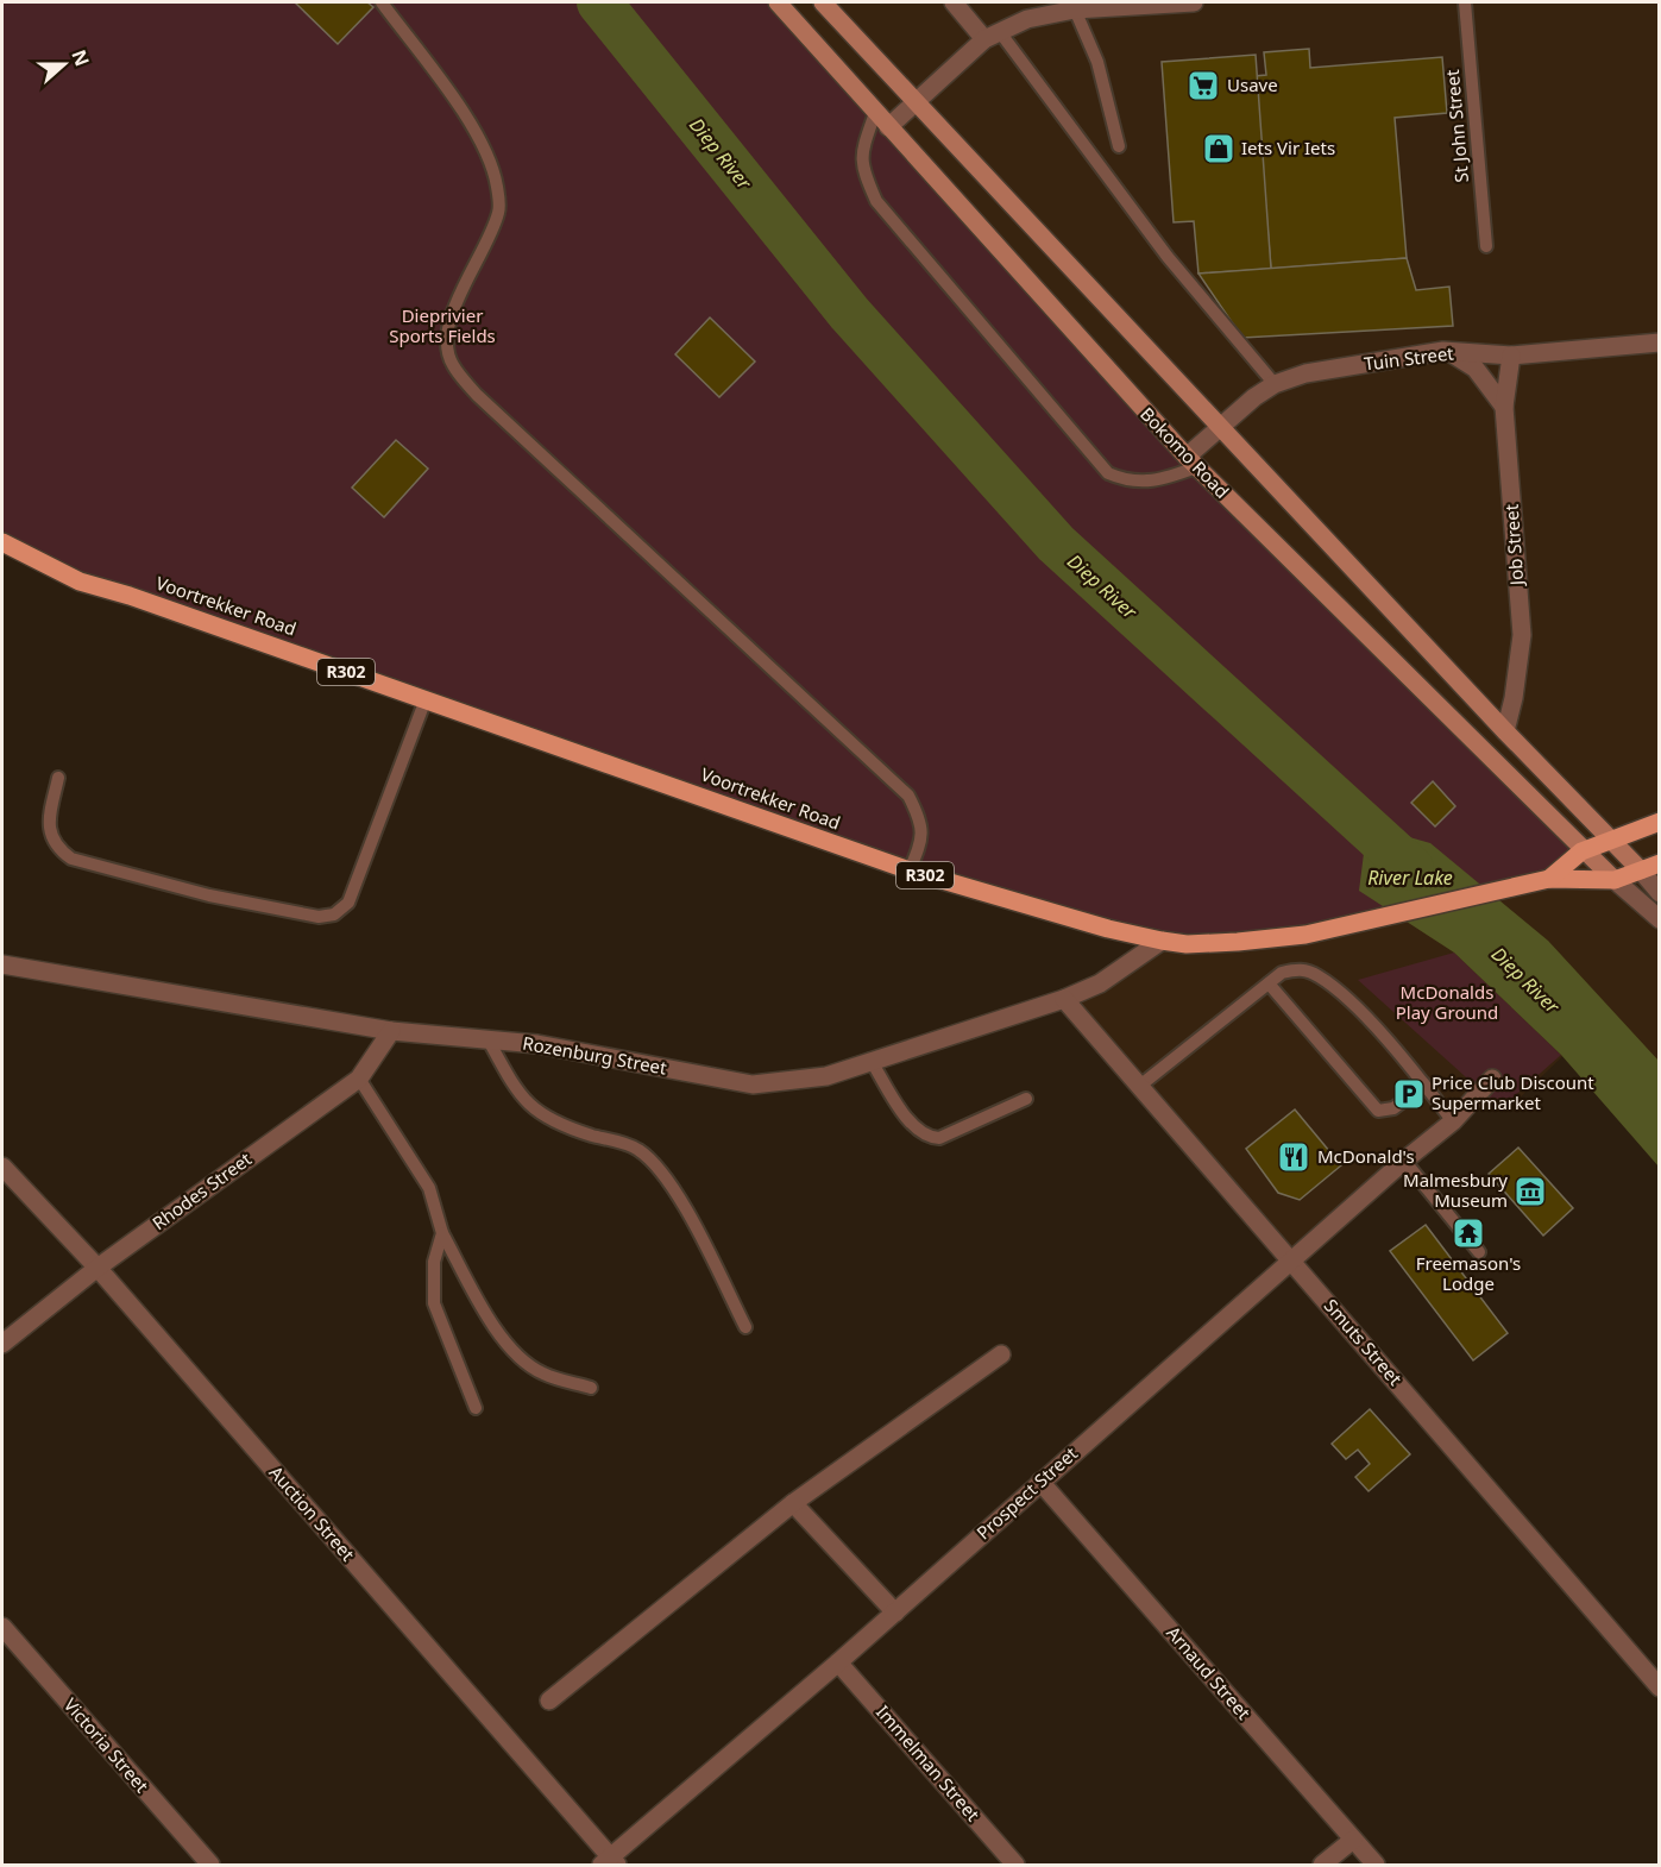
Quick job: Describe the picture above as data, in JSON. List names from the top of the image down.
{
  "streets": {
    "main road": ["Bokomo Road", "Voortrekker Road", "R302"],
    "street": [
      "Tuin Street",
      "Job Street",
      "Rozenburg Street",
      "Rhodes Street",
      "Smuts Street",
      "Prospect Street",
      "Auction Street",
      "Arnaud Street",
      "Victoria Street",
      "Immelman Street"
    ],
    "lane": ["St John Street"]
  },
  "crossings": [
    ["Tuin Street", "Bokomo Road"],
    ["Tuin Street", "Job Street"],
    ["Bokomo Road", "Voortrekker Road"],
    ["Voortrekker Road", "Rozenburg Street"],
    ["Rozenburg Street", "Rhodes Street"],
    ["Rozenburg Street", "Smuts Street"],
    ["Rhodes Street", "Auction Street"],
    ["Smuts Street", "Prospect Street"],
    ["Prospect Street", "Auction Street"],
    ["Prospect Street", "Arnaud Street"],
    ["Prospect Street", "Immelman Street"]
  ],
  "water": ["Diep River", "River Lake"],
  "parks": ["Dieprivier Sports Fields", "McDonalds Play Ground"],
  "places": {
    "supermarket": ["Usave"],
    "shop": ["Iets Vir Iets"],
    "parking": ["Price Club Discount Supermarket"],
    "restaurant": ["McDonald's"],
    "museum": ["Malmesbury Museum"],
    "temple": ["Freemason's Lodge"]
  },
  "north": "right"
}
